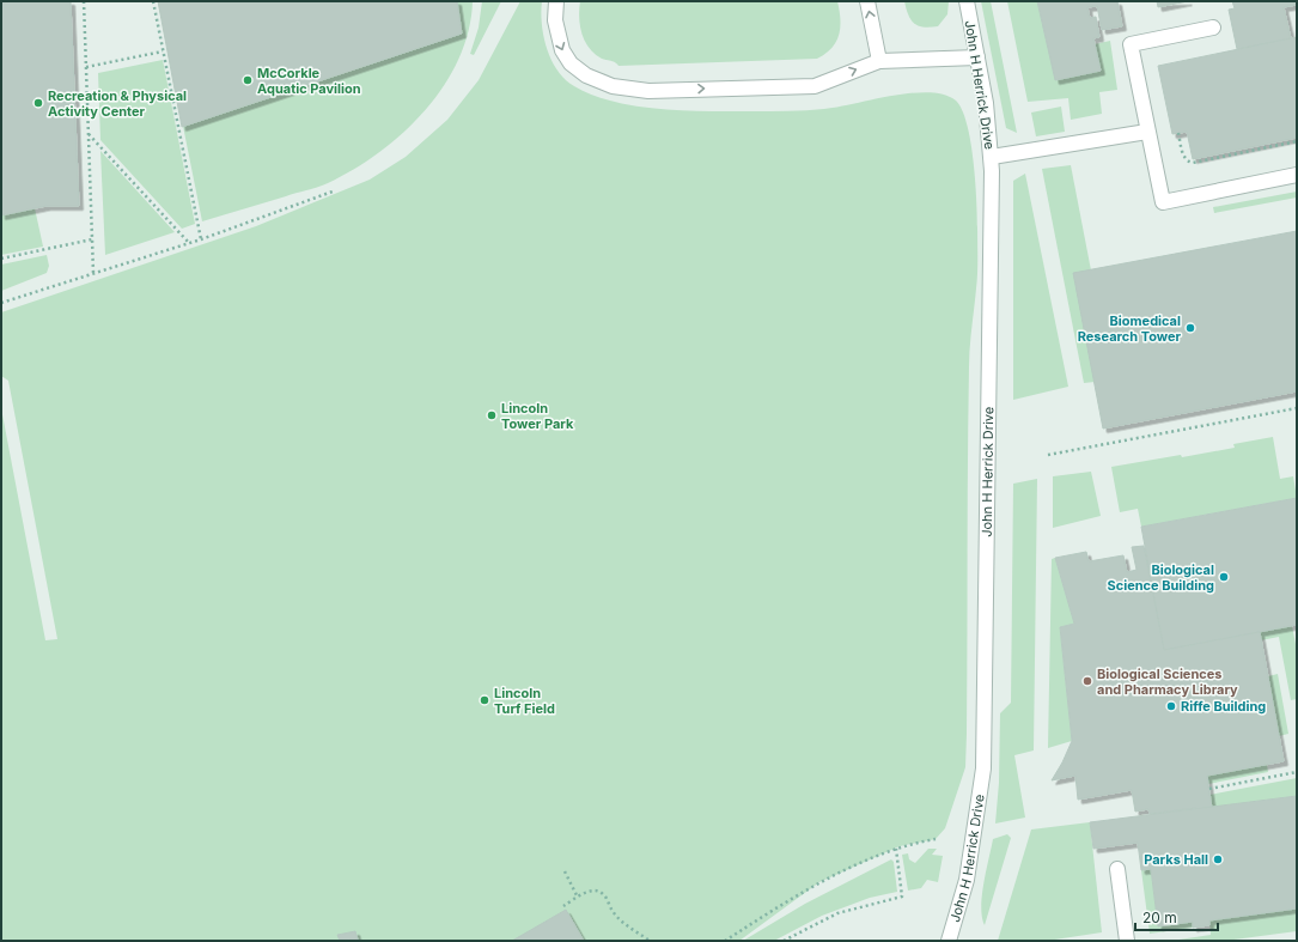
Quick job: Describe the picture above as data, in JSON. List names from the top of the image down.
{
  "streets": {
    "street": ["John H Herrick Drive"]
  },
  "places": [
    "McCorkle Aquatic Pavilion",
    "Recreation & Physical Activity Center",
    "Biomedical Research Tower",
    "Lincoln Tower Park",
    "Biological Science Building",
    "Biological Sciences and Pharmacy Library",
    "Lincoln Turf Field",
    "Riffe Building",
    "Parks Hall"
  ],
  "scale_bar": "20 m"
}
